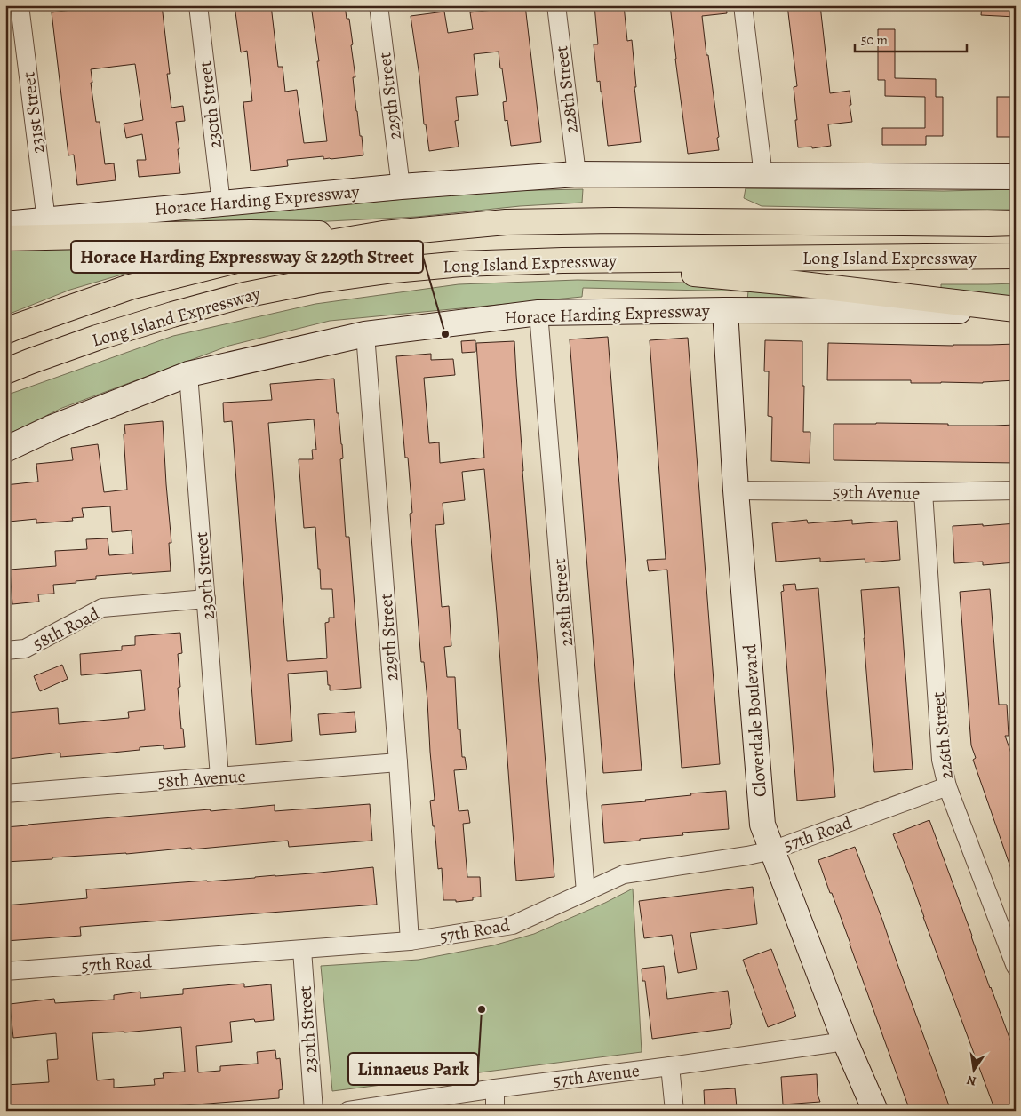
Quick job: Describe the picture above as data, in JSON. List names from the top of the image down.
{
  "streets": {
    "highway": ["Long Island Expressway"],
    "main road": ["Horace Harding Expressway", "Cloverdale Boulevard"],
    "street": [
      "228th Street",
      "229th Street",
      "230th Street",
      "231st Street",
      "59th Avenue",
      "58th Road",
      "226th Street",
      "58th Avenue",
      "57th Road",
      "57th Avenue"
    ]
  },
  "crossings": [
    ["228th Street", "Horace Harding Expressway"],
    ["228th Street", "57th Road"],
    ["229th Street", "Horace Harding Expressway"],
    ["229th Street", "58th Avenue"],
    ["229th Street", "57th Road"],
    ["230th Street", "Horace Harding Expressway"],
    ["230th Street", "58th Road"],
    ["230th Street", "58th Avenue"],
    ["230th Street", "57th Road"],
    ["231st Street", "Horace Harding Expressway"],
    ["Horace Harding Expressway", "Cloverdale Boulevard"],
    ["59th Avenue", "Cloverdale Boulevard"],
    ["59th Avenue", "226th Street"],
    ["Cloverdale Boulevard", "57th Road"],
    ["Cloverdale Boulevard", "57th Avenue"],
    ["226th Street", "57th Road"]
  ],
  "places": ["Horace Harding Expressway & 229th Street", "Linnaeus Park"],
  "scale_bar": "50 m",
  "north": "bottom"
}
